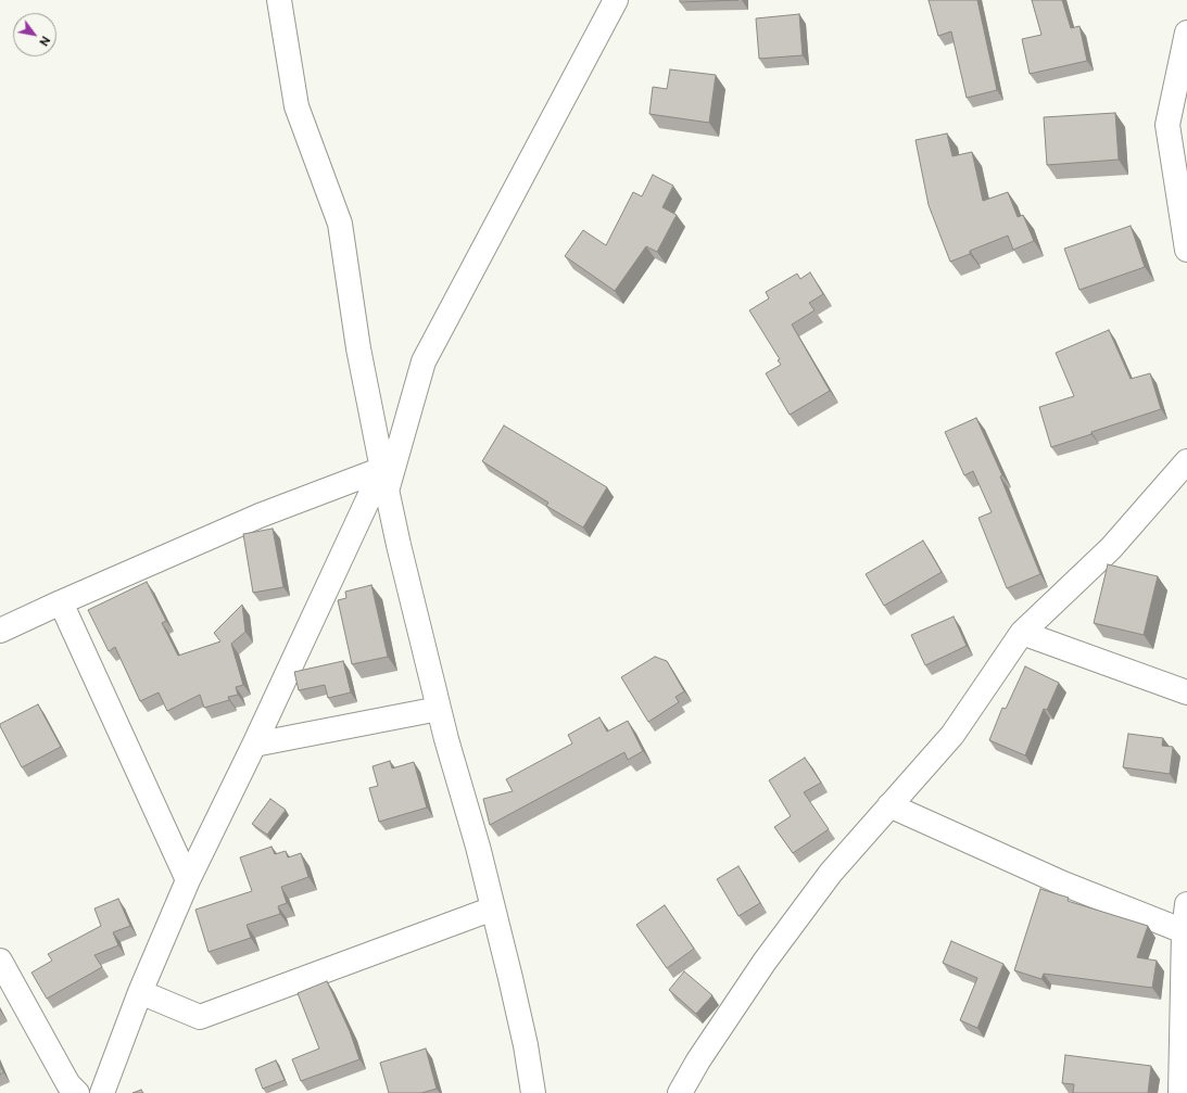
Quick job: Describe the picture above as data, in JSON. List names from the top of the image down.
{
  "north": "bottom right"
}
